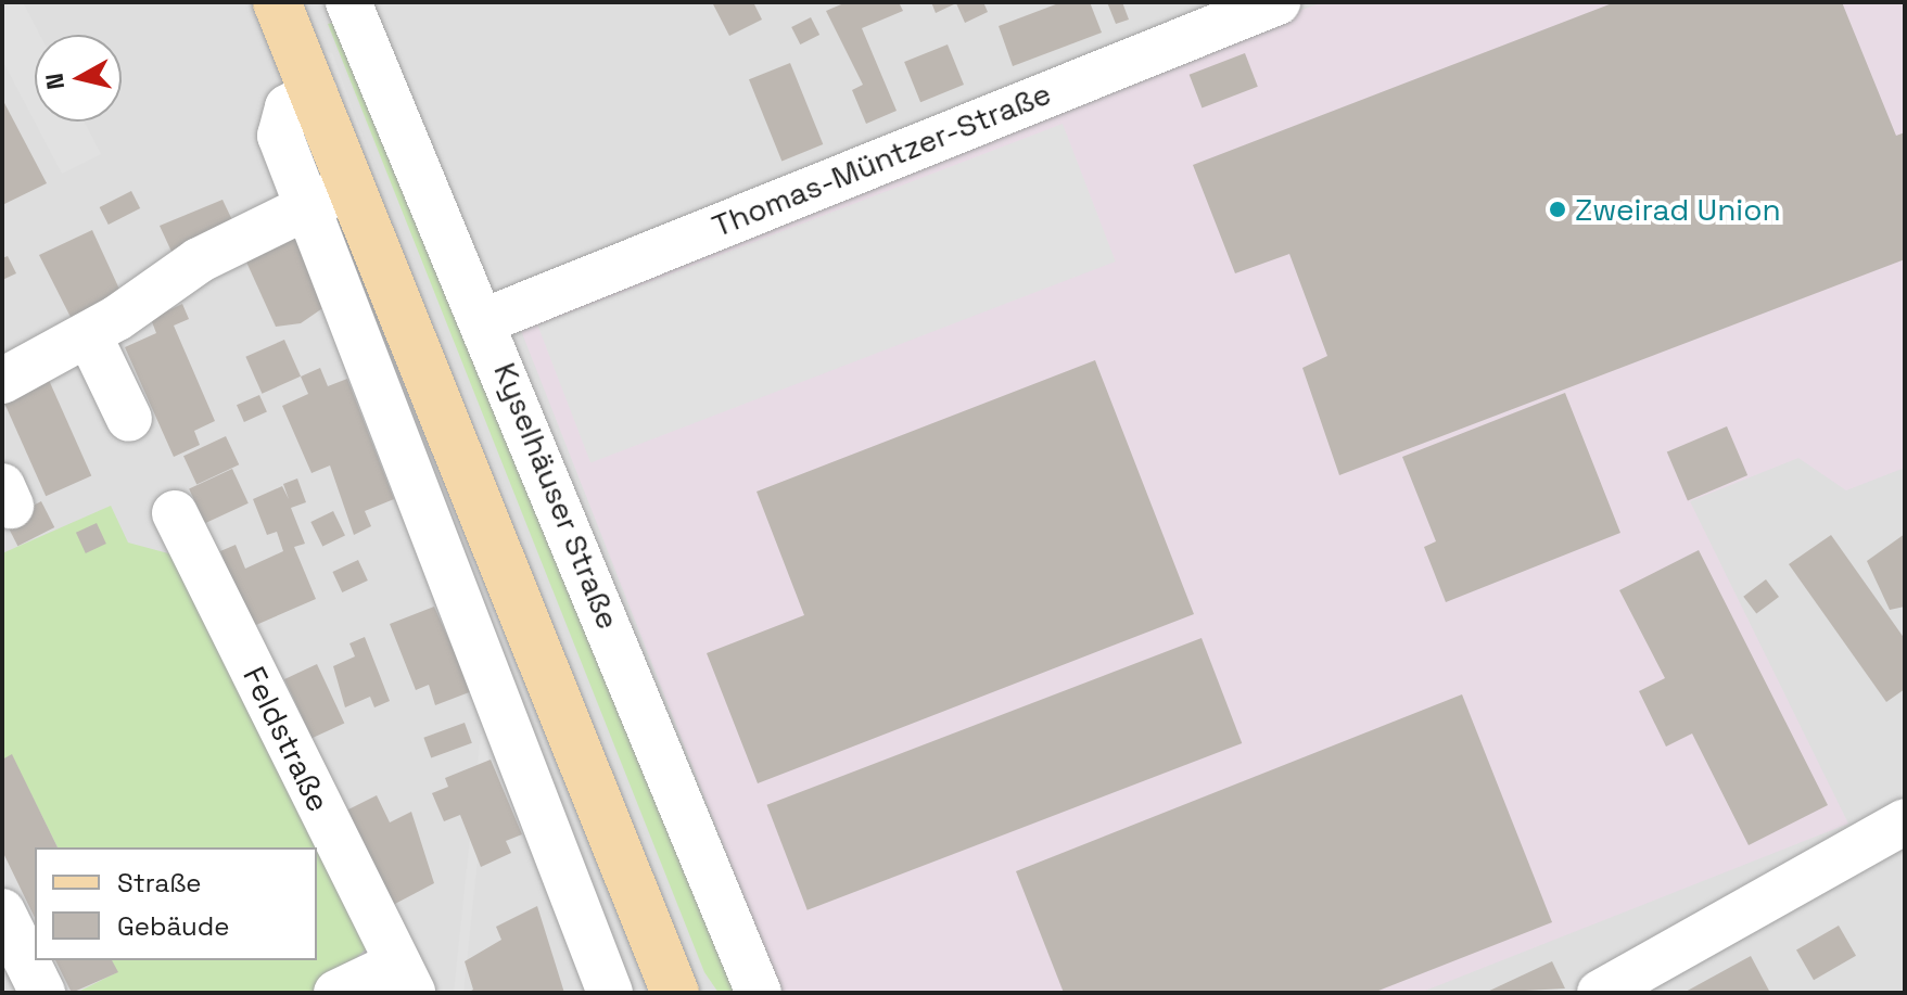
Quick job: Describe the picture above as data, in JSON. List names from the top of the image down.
{
  "streets": {
    "street": ["Thomas-Müntzer-Straße", "Kyselhäuser Straße", "Feldstraße"]
  },
  "crossings": [
    ["Thomas-Müntzer-Straße", "Kyselhäuser Straße"]
  ],
  "places": ["Zweirad Union"],
  "legend": ["Straße", "Gebäude"],
  "north": "left"
}
